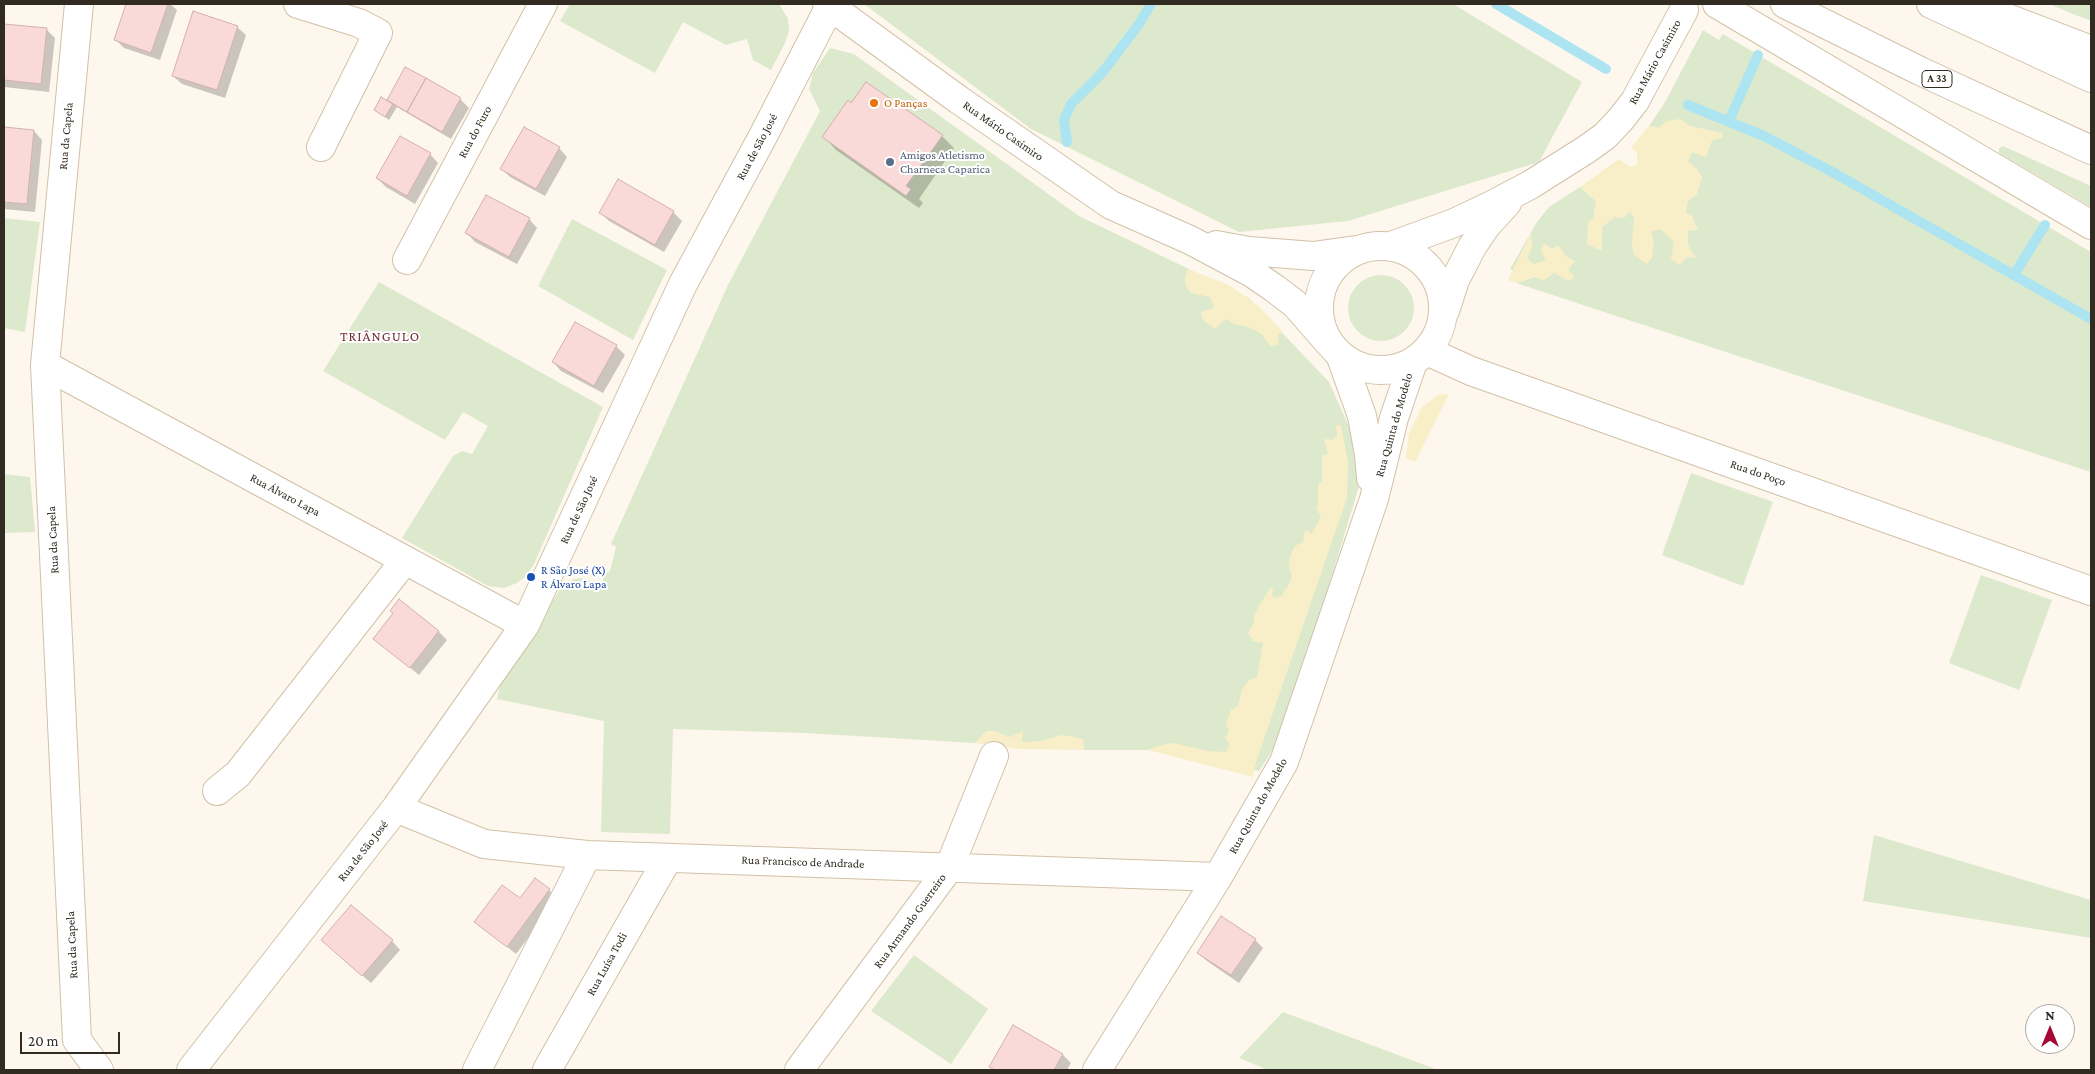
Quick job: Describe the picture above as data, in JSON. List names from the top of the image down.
{
  "streets": {
    "main road": [
      "Rua Mário Casimiro",
      "A 33",
      "Rua do Furo",
      "Rua da Capela",
      "Rua de São José",
      "Rua Quinta do Modelo",
      "Rua do Poço",
      "Rua Álvaro Lapa",
      "Rua Francisco de Andrade",
      "Rua Armando Guerreiro",
      "Rua Luísa Todi"
    ]
  },
  "crossings": [
    ["Rua Mário Casimiro", "Rua de São José"],
    ["Rua Mário Casimiro", "Rua Quinta do Modelo"],
    ["Rua Mário Casimiro", "Rua do Poço"],
    ["Rua da Capela", "Rua Álvaro Lapa"],
    ["Rua de São José", "Rua Álvaro Lapa"],
    ["Rua de São José", "Rua Francisco de Andrade"],
    ["Rua Quinta do Modelo", "Rua do Poço"],
    ["Rua Quinta do Modelo", "Rua Francisco de Andrade"],
    ["Rua Francisco de Andrade", "Rua Armando Guerreiro"],
    ["Rua Francisco de Andrade", "Rua Luísa Todi"]
  ],
  "districts": ["TRIÂNGULO"],
  "places": ["O Panças", "Amigos Atletismo Charneca Caparica", "R São José (X) R Álvaro Lapa"],
  "scale_bar": "20 m",
  "north": "top"
}
